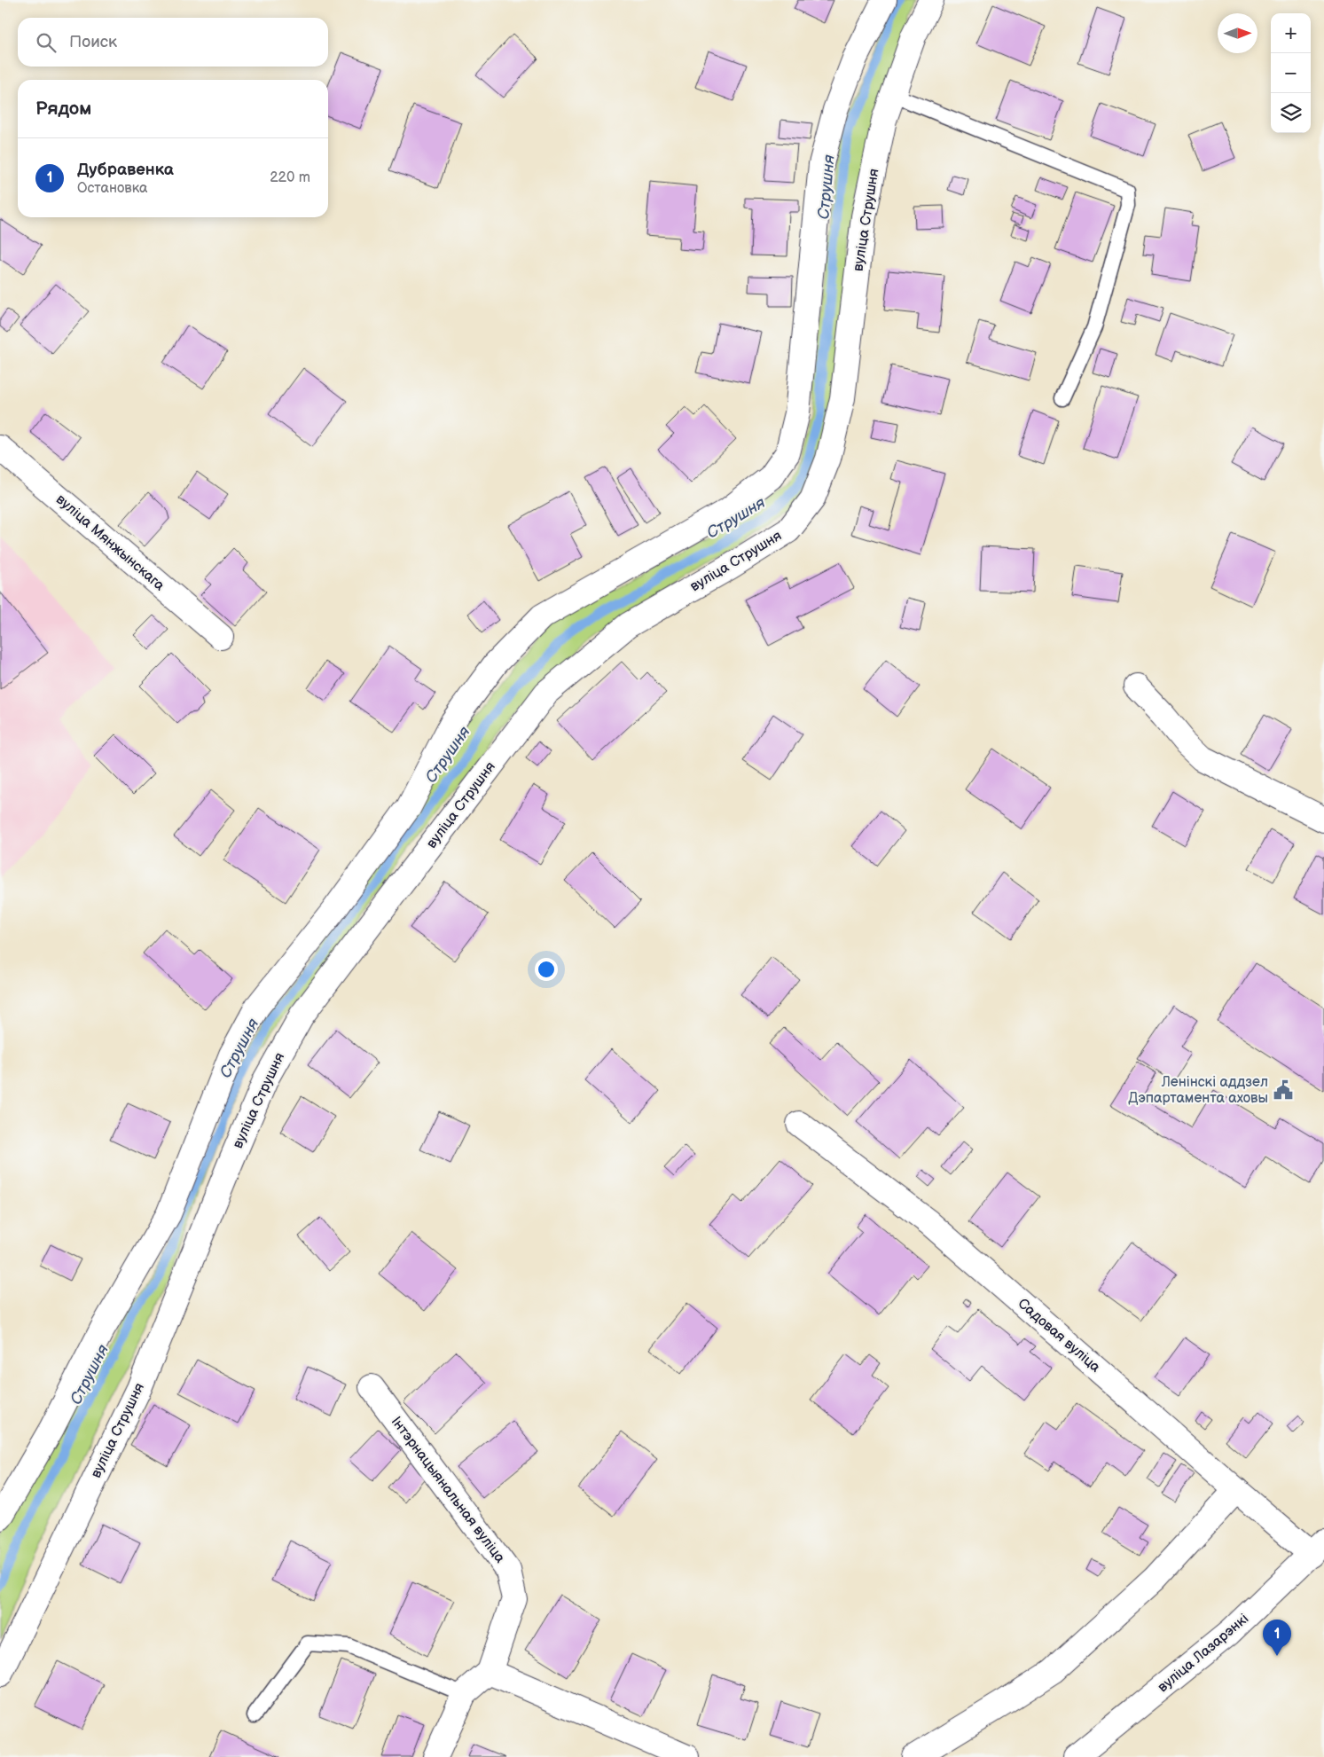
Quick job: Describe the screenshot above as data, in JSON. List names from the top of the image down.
{
  "streets": {
    "street": [
      "вуліца Струшня",
      "вуліца Мянжынскага",
      "Садовая вуліца",
      "Інтэрнацыянальная вуліца",
      "вуліца Лазарэнкі"
    ]
  },
  "crossings": [
    ["Садовая вуліца", "вуліца Лазарэнкі"]
  ],
  "water": ["Струшня"],
  "places": {
    "public building": ["Ленінскі аддзел Дэпартамента аховы"]
  },
  "north": "right",
  "page": {
    "map_buttons": ["+", "−"],
    "search": "Поиск",
    "heading": "Рядом",
    "list": [
      {
        "mark": "1",
        "name": "Дубравенка",
        "note": "Остановка",
        "value": "220 m"
      }
    ],
    "pins": "1"
  }
}
